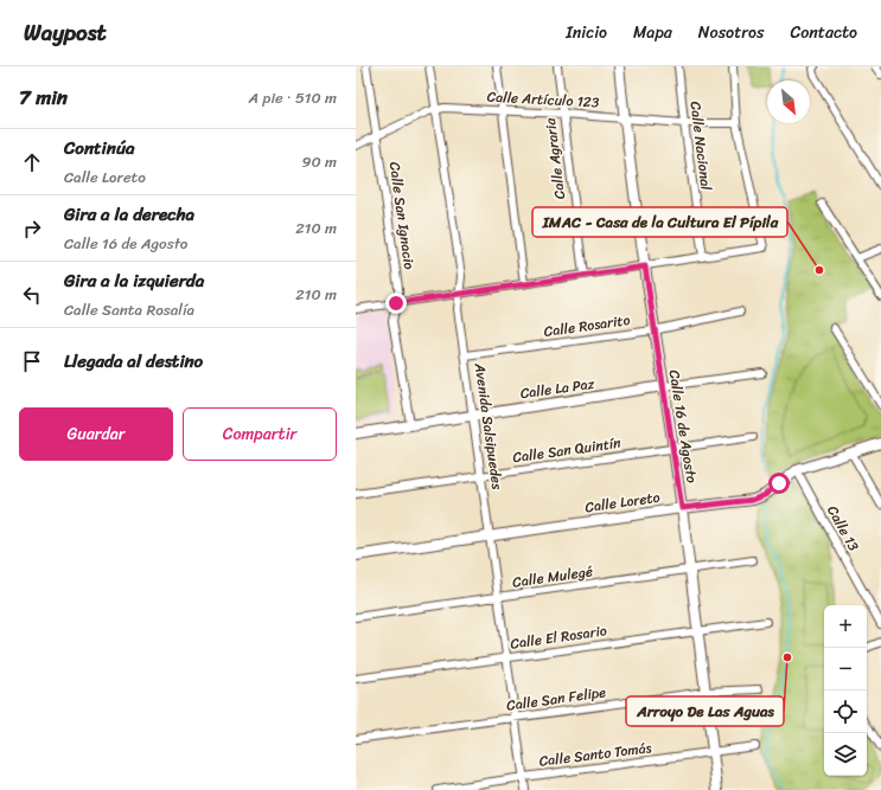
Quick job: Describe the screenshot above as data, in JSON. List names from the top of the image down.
{
  "streets": {
    "street": [
      "Calle Artículo 123",
      "Calle Nacional",
      "Calle Agraria",
      "Calle San Ignacio",
      "Calle Rosarito",
      "Calle La Paz",
      "Avenida Salsipuedes",
      "Calle 16 de Agosto",
      "Calle San Quintín",
      "Calle Loreto",
      "Calle 13",
      "Calle Mulegé",
      "Calle El Rosario",
      "Calle San Felipe",
      "Calle Santo Tomás"
    ]
  },
  "crossings": [
    ["Calle Artículo 123", "Calle Nacional"],
    ["Calle Artículo 123", "Calle Agraria"],
    ["Calle Artículo 123", "Calle San Ignacio"],
    ["Calle Artículo 123", "Avenida Salsipuedes"],
    ["Calle Artículo 123", "Calle 16 de Agosto"],
    ["Calle San Ignacio", "Calle La Paz"],
    ["Calle Rosarito", "Avenida Salsipuedes"],
    ["Calle Rosarito", "Calle 16 de Agosto"],
    ["Calle La Paz", "Avenida Salsipuedes"],
    ["Calle La Paz", "Calle 16 de Agosto"],
    ["Avenida Salsipuedes", "Calle San Quintín"],
    ["Avenida Salsipuedes", "Calle Loreto"],
    ["Avenida Salsipuedes", "Calle Mulegé"],
    ["Avenida Salsipuedes", "Calle El Rosario"],
    ["Avenida Salsipuedes", "Calle San Felipe"],
    ["Avenida Salsipuedes", "Calle Santo Tomás"],
    ["Calle 16 de Agosto", "Calle San Quintín"],
    ["Calle 16 de Agosto", "Calle Loreto"],
    ["Calle 16 de Agosto", "Calle Mulegé"],
    ["Calle 16 de Agosto", "Calle El Rosario"],
    ["Calle 16 de Agosto", "Calle San Felipe"],
    ["Calle 16 de Agosto", "Calle Santo Tomás"],
    ["Calle Loreto", "Calle 13"]
  ],
  "places": ["IMAC - Casa de la Cultura El Pípila", "Arroyo De Las Aguas"],
  "north": "bottom right",
  "page": {
    "header": "Waypost",
    "nav": [
      "Inicio",
      "Mapa",
      "Nosotros",
      "Contacto"
    ],
    "heading": ["7 min", "A pie · 510 m"],
    "list": [
      ["Continúa", "Calle Loreto", "90 m"],
      ["Gira a la derecha", "Calle 16 de Agosto", "210 m"],
      ["Gira a la izquierda", "Calle Santa Rosalía", "210 m"],
      "Llegada al destino"
    ],
    "buttons": ["Guardar", "Compartir"],
    "map_buttons": ["+", "−"]
  }
}
